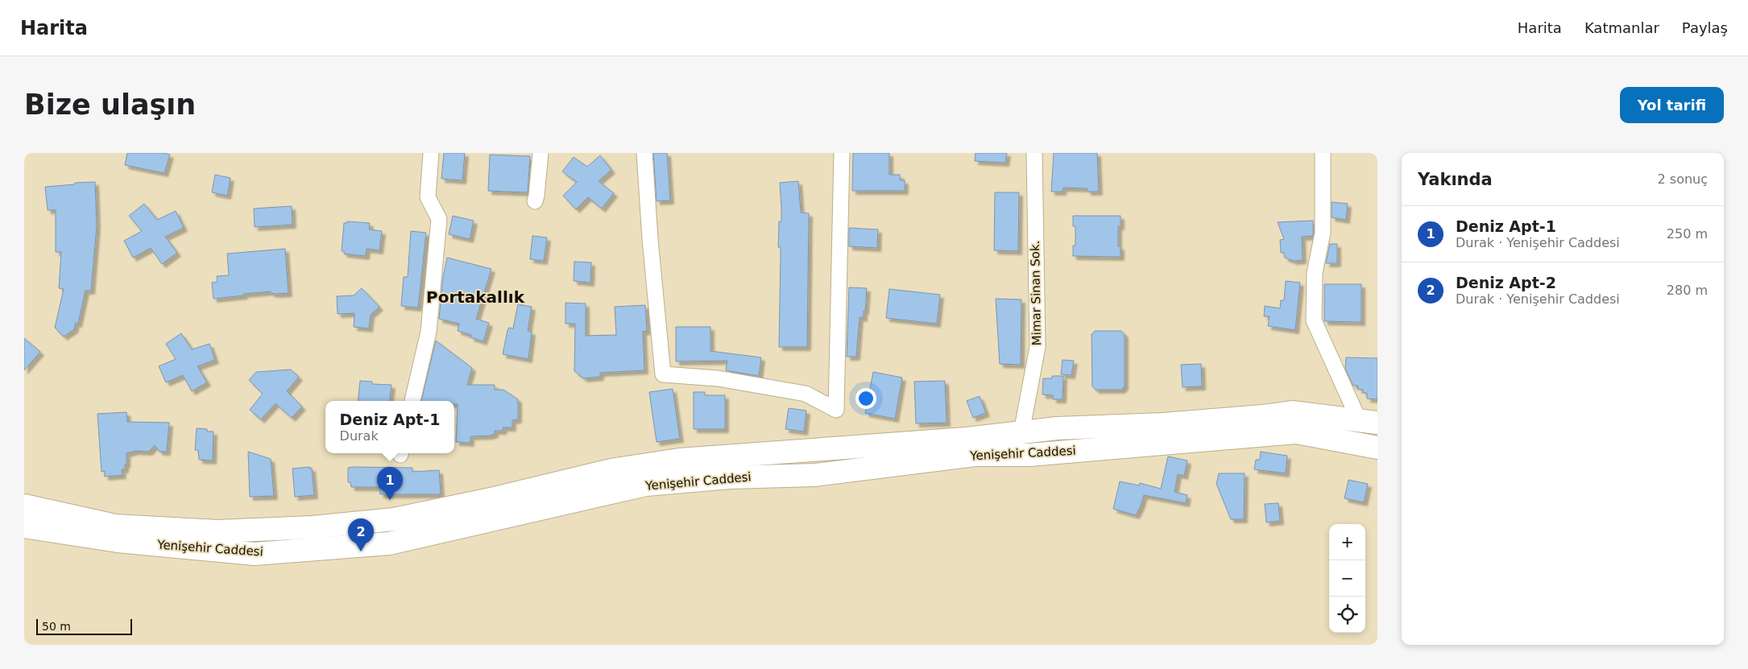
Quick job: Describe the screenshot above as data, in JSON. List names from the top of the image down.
{
  "streets": {
    "main road": ["Yenişehir Caddesi"],
    "street": ["Mimar Sinan Sok."]
  },
  "crossings": [
    ["Mimar Sinan Sok.", "Yenişehir Caddesi"]
  ],
  "districts": ["Portakallık"],
  "scale_bar": "50 m",
  "page": {
    "header": "Harita",
    "nav": ["Harita", "Katmanlar", "Paylaş"],
    "buttons": "Yol tarifi",
    "title": "Bize ulaşın",
    "heading": ["Yakında", "2 sonuç"],
    "list": [
      {
        "mark": "1",
        "name": "Deniz Apt-1",
        "note": "Durak · Yenişehir Caddesi",
        "value": "250 m"
      },
      {
        "mark": "2",
        "name": "Deniz Apt-2",
        "note": "Durak · Yenişehir Caddesi",
        "value": "280 m"
      }
    ],
    "popup": ["Deniz Apt-1", "Durak"],
    "pins": ["1", "2"],
    "map_buttons": ["+", "−"],
    "scale": "50 m"
  }
}
